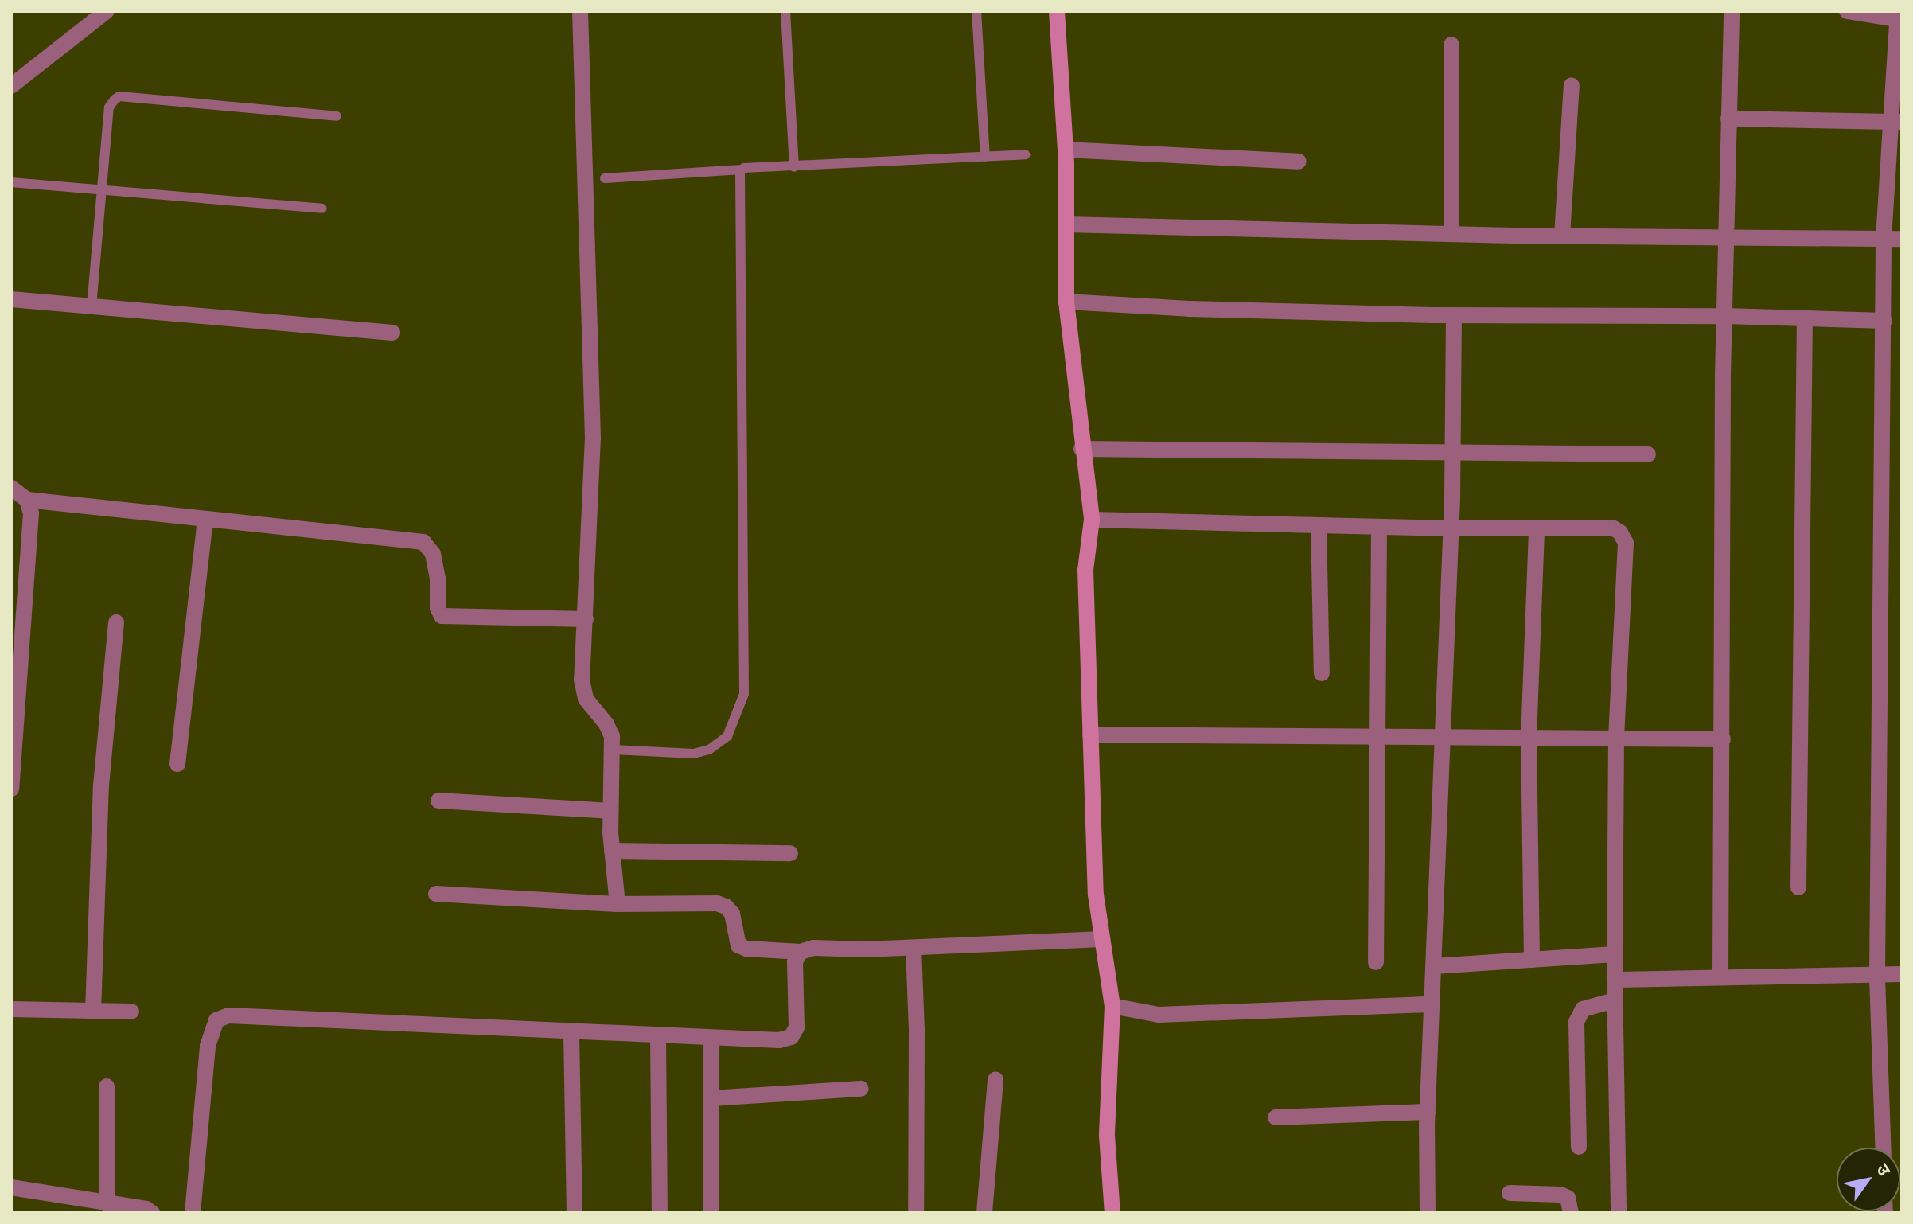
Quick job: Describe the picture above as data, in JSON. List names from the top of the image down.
{
  "north": "top right"
}
